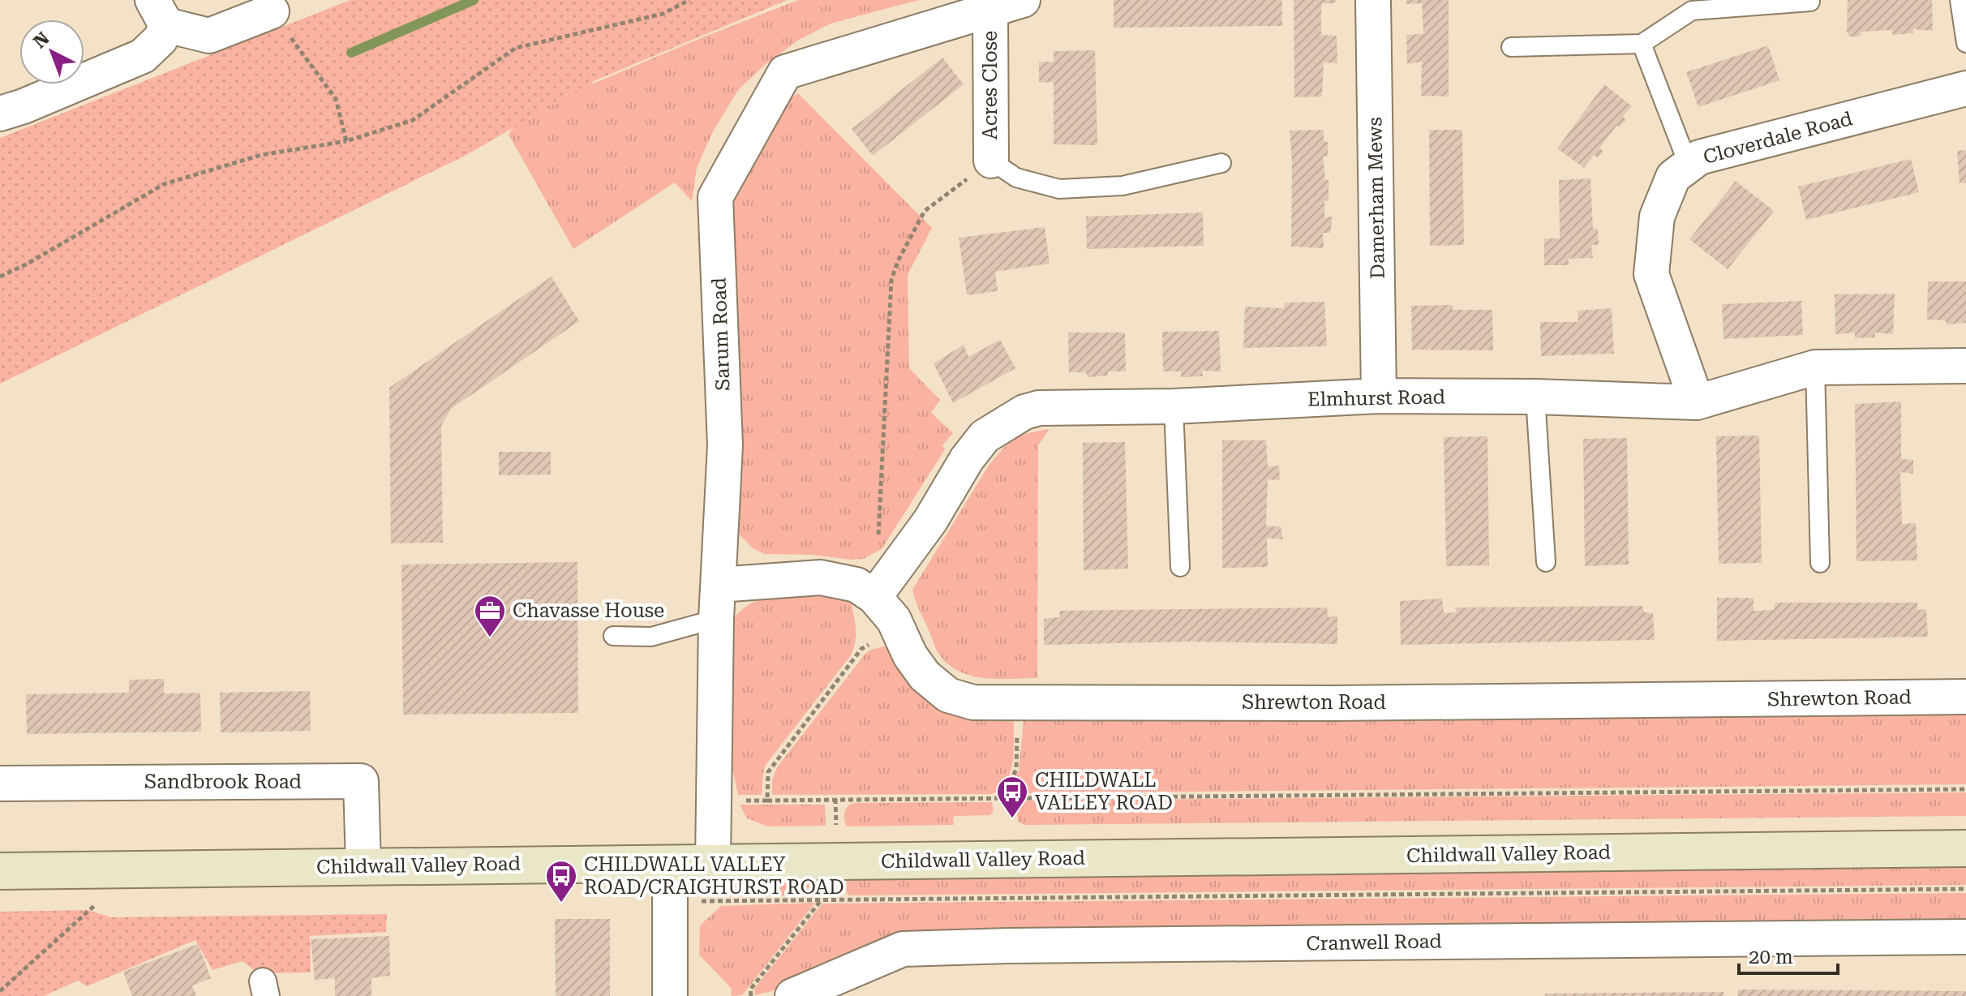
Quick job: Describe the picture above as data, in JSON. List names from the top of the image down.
{
  "streets": {
    "main road": ["Childwall Valley Road"],
    "street": [
      "Acres Close",
      "Cloverdale Road",
      "Damerham Mews",
      "Sarum Road",
      "Elmhurst Road",
      "Shrewton Road",
      "Sandbrook Road",
      "Cranwell Road"
    ]
  },
  "crossings": [
    ["Acres Close", "Sarum Road"],
    ["Cloverdale Road", "Elmhurst Road"],
    ["Damerham Mews", "Elmhurst Road"],
    ["Sarum Road", "Shrewton Road"],
    ["Sarum Road", "Childwall Valley Road"],
    ["Elmhurst Road", "Shrewton Road"],
    ["Sandbrook Road", "Childwall Valley Road"]
  ],
  "places": {
    "office": ["Chavasse House"],
    "bus stop": ["CHILDWALL VALLEY ROAD", "CHILDWALL VALLEY ROAD/CRAIGHURST ROAD"]
  },
  "scale_bar": "20 m",
  "north": "top left"
}
